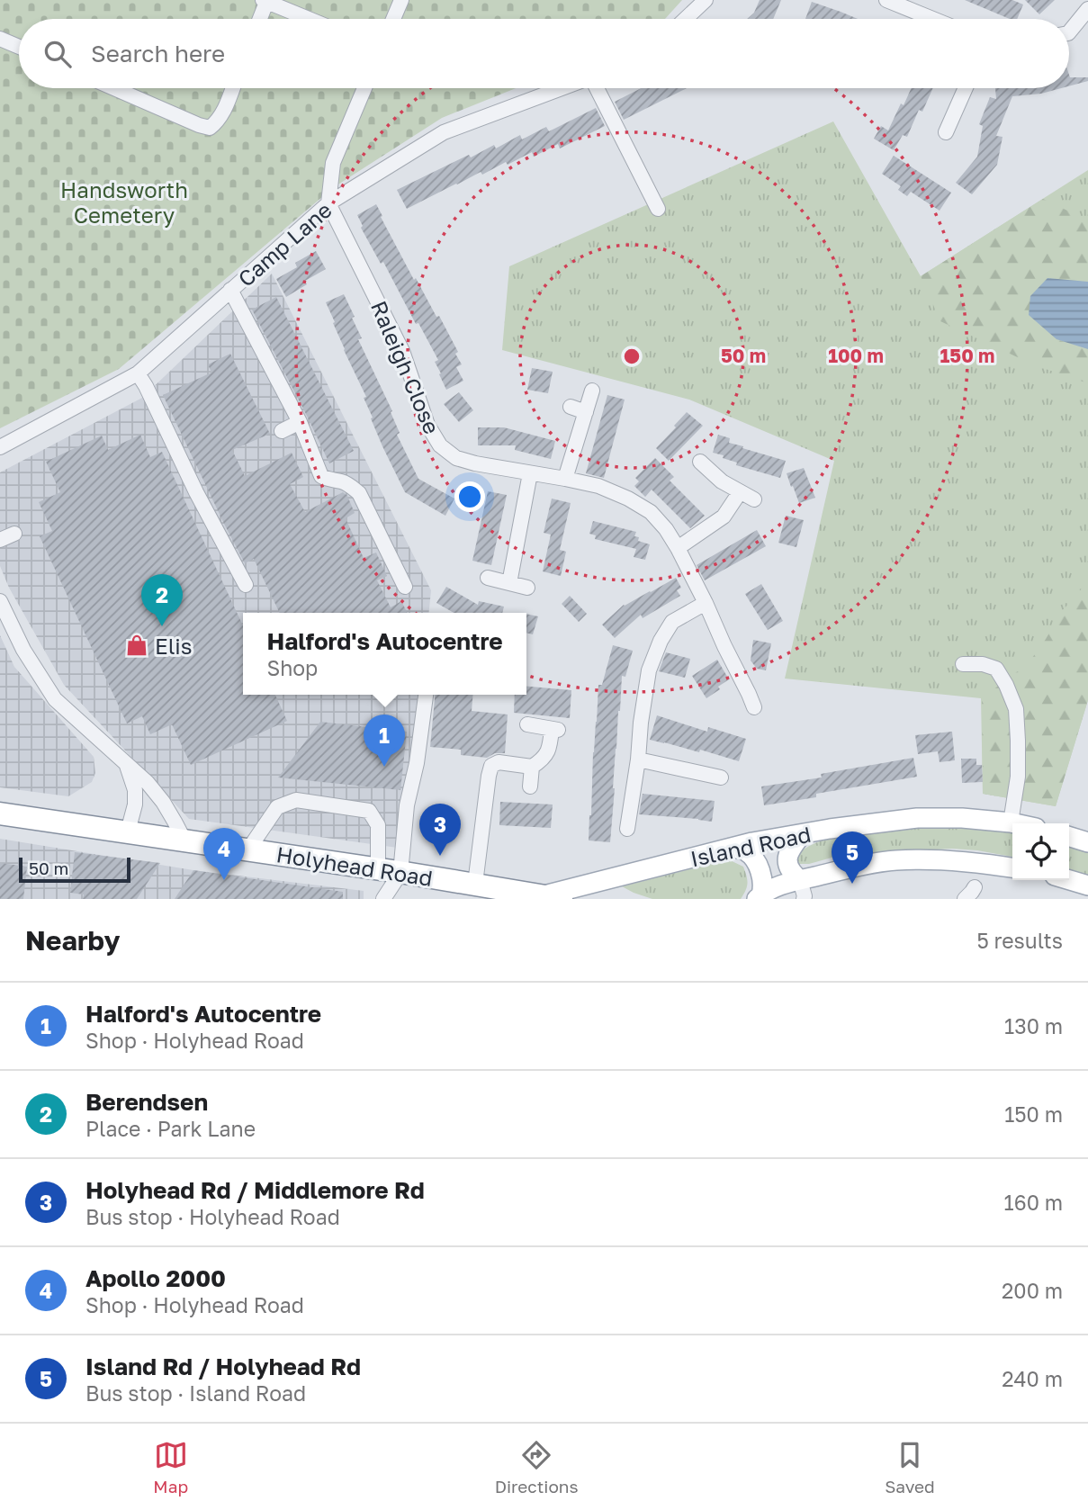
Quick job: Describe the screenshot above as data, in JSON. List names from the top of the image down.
{
  "streets": {
    "highway": ["Holyhead Road"],
    "main road": ["Island Road"],
    "street": ["Camp Lane", "Raleigh Close"]
  },
  "crossings": [
    ["Camp Lane", "Raleigh Close"],
    ["Island Road", "Holyhead Road"]
  ],
  "parks": ["Handsworth Cemetery"],
  "places": {
    "shop": ["Elis"]
  },
  "scale_bar": "50 m",
  "page": {
    "search": "Search here",
    "pins": [
      "2",
      "1",
      "3",
      "4",
      "5"
    ],
    "popup": ["Halford's Autocentre", "Shop"],
    "scale": "50 m",
    "heading": ["Nearby", "5 results"],
    "list": [
      {
        "mark": "1",
        "name": "Halford's Autocentre",
        "note": "Shop · Holyhead Road",
        "value": "130 m"
      },
      {
        "mark": "2",
        "name": "Berendsen",
        "note": "Place · Park Lane",
        "value": "150 m"
      },
      {
        "mark": "3",
        "name": "Holyhead Rd / Middlemore Rd",
        "note": "Bus stop · Holyhead Road",
        "value": "160 m"
      },
      {
        "mark": "4",
        "name": "Apollo 2000",
        "note": "Shop · Holyhead Road",
        "value": "200 m"
      },
      {
        "mark": "5",
        "name": "Island Rd / Holyhead Rd",
        "note": "Bus stop · Island Road",
        "value": "240 m"
      }
    ],
    "nav": ["Map", "Directions", "Saved"]
  },
  "rings": ["50 m", "100 m", "150 m"]
}
